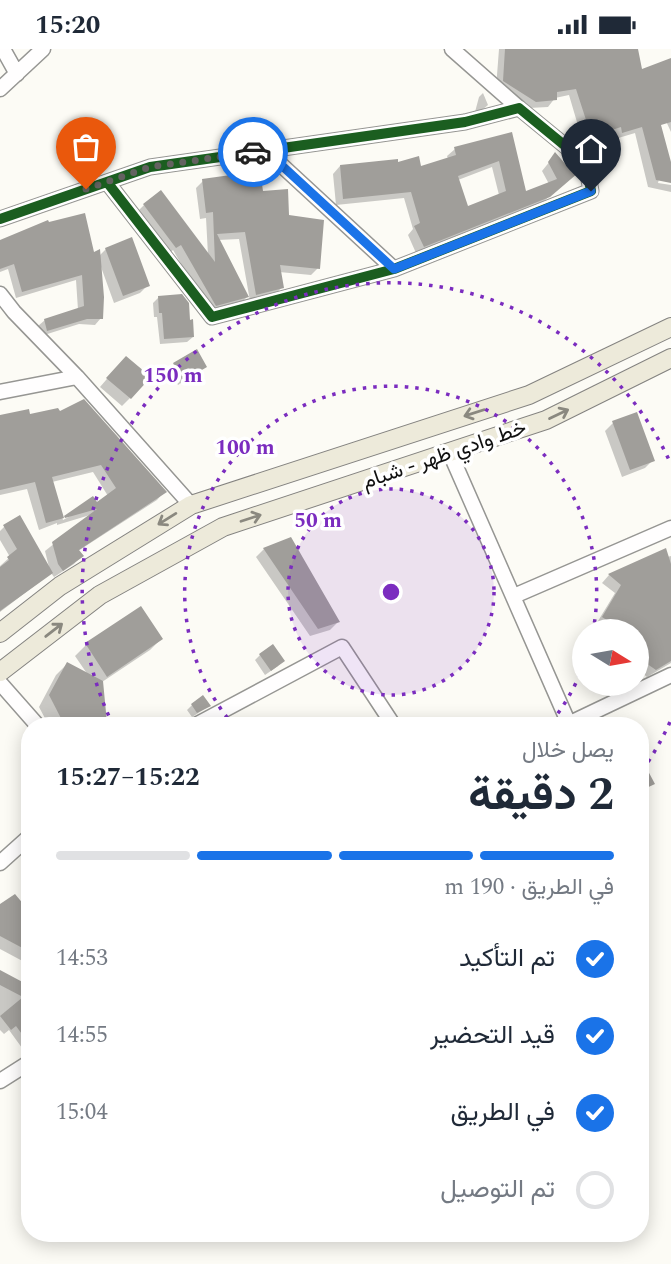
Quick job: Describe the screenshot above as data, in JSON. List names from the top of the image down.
{
  "streets": {
    "main road": ["خط وادي ظهر - شبام"]
  },
  "north": "right",
  "page": {
    "status": "15:20",
    "heading": ["2 دقيقة", "يصل خلال", "15:22–15:27"],
    "bar": "في الطريق · 190 m",
    "list": [
      ["تم التأكيد", "14:53"],
      ["قيد التحضير", "14:55"],
      ["في الطريق", "15:04"],
      "تم التوصيل"
    ]
  },
  "rings": ["150 m", "100 m", "50 m"]
}
